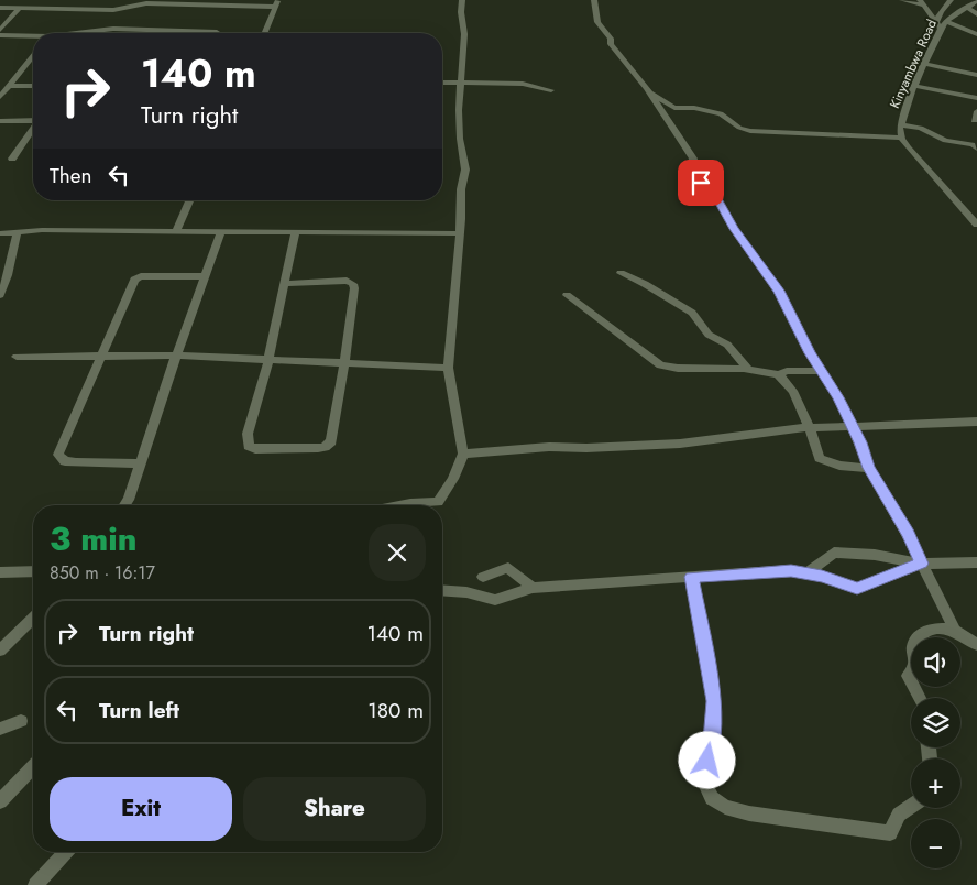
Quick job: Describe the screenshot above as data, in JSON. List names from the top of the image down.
{
  "streets": {
    "street": ["Kinyambwa Road"]
  },
  "page": {
    "turn": ["140 m", "Turn right"],
    "then": "Then",
    "heading": ["3 min", "850 m · 16:17"],
    "list": [
      {
        "name": "Turn right",
        "value": "140 m"
      },
      {
        "name": "Turn left",
        "value": "180 m"
      }
    ],
    "map_buttons": ["+", "−"],
    "buttons": ["Exit", "Share"]
  }
}
